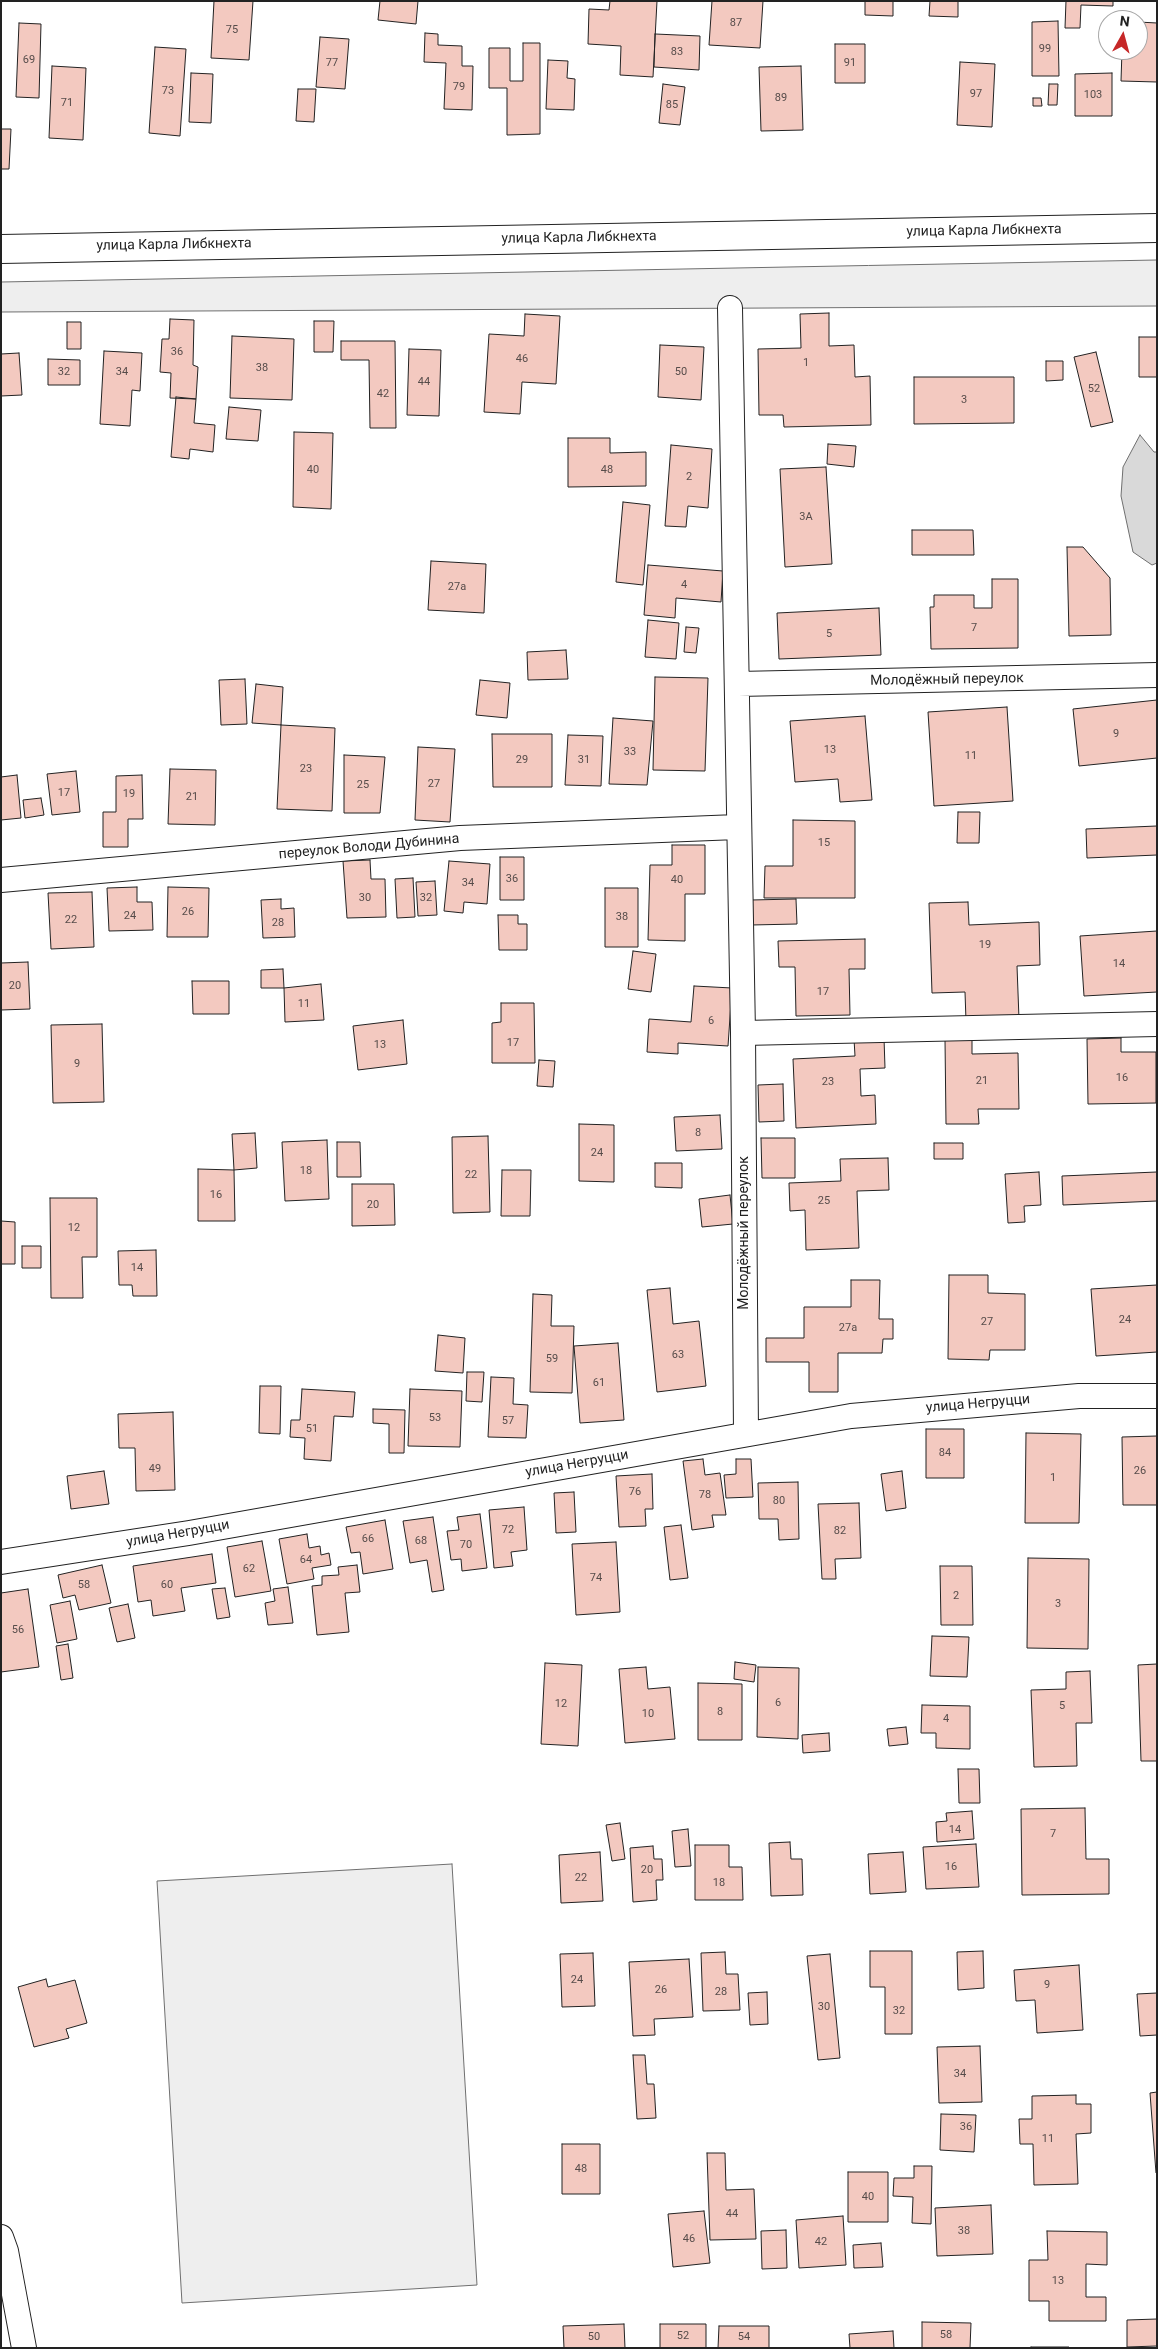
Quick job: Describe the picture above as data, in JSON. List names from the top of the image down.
{
  "streets": {
    "main road": ["улица Карла Либкнехта"],
    "street": ["Молодёжный переулок", "переулок Володи Дубинина", "улица Негруцци"]
  },
  "crossings": [
    ["Молодёжный переулок", "переулок Володи Дубинина"],
    ["Молодёжный переулок", "улица Негруцци"]
  ],
  "house_numbers": [
    "87",
    "75",
    "99",
    "83",
    "69",
    "77",
    "91",
    "79",
    "73",
    "97",
    "103",
    "89",
    "71",
    "85",
    "36",
    "46",
    "1",
    "38",
    "32",
    "34",
    "50",
    "44",
    "52",
    "42",
    "3",
    "40",
    "48",
    "2",
    "3A",
    "4",
    "27а",
    "7",
    "5",
    "9",
    "13",
    "33",
    "11",
    "29",
    "31",
    "23",
    "27",
    "25",
    "17",
    "19",
    "21",
    "15",
    "36",
    "40",
    "34",
    "30",
    "32",
    "26",
    "24",
    "38",
    "22",
    "28",
    "19",
    "14",
    "20",
    "17",
    "11",
    "6",
    "17",
    "13",
    "9",
    "16",
    "21",
    "23",
    "8",
    "24",
    "18",
    "22",
    "16",
    "25",
    "20",
    "12",
    "14",
    "24",
    "27",
    "27а",
    "63",
    "59",
    "61",
    "53",
    "57",
    "51",
    "84",
    "49",
    "26",
    "1",
    "76",
    "78",
    "80",
    "72",
    "82",
    "66",
    "68",
    "70",
    "64",
    "62",
    "74",
    "58",
    "60",
    "2",
    "3",
    "56",
    "6",
    "12",
    "5",
    "8",
    "10",
    "4",
    "14",
    "7",
    "16",
    "20",
    "22",
    "18",
    "24",
    "9",
    "26",
    "28",
    "30",
    "32",
    "34",
    "36",
    "11",
    "48",
    "40",
    "44",
    "38",
    "46",
    "42",
    "13",
    "58",
    "52",
    "50",
    "54"
  ],
  "north": "top"
}
